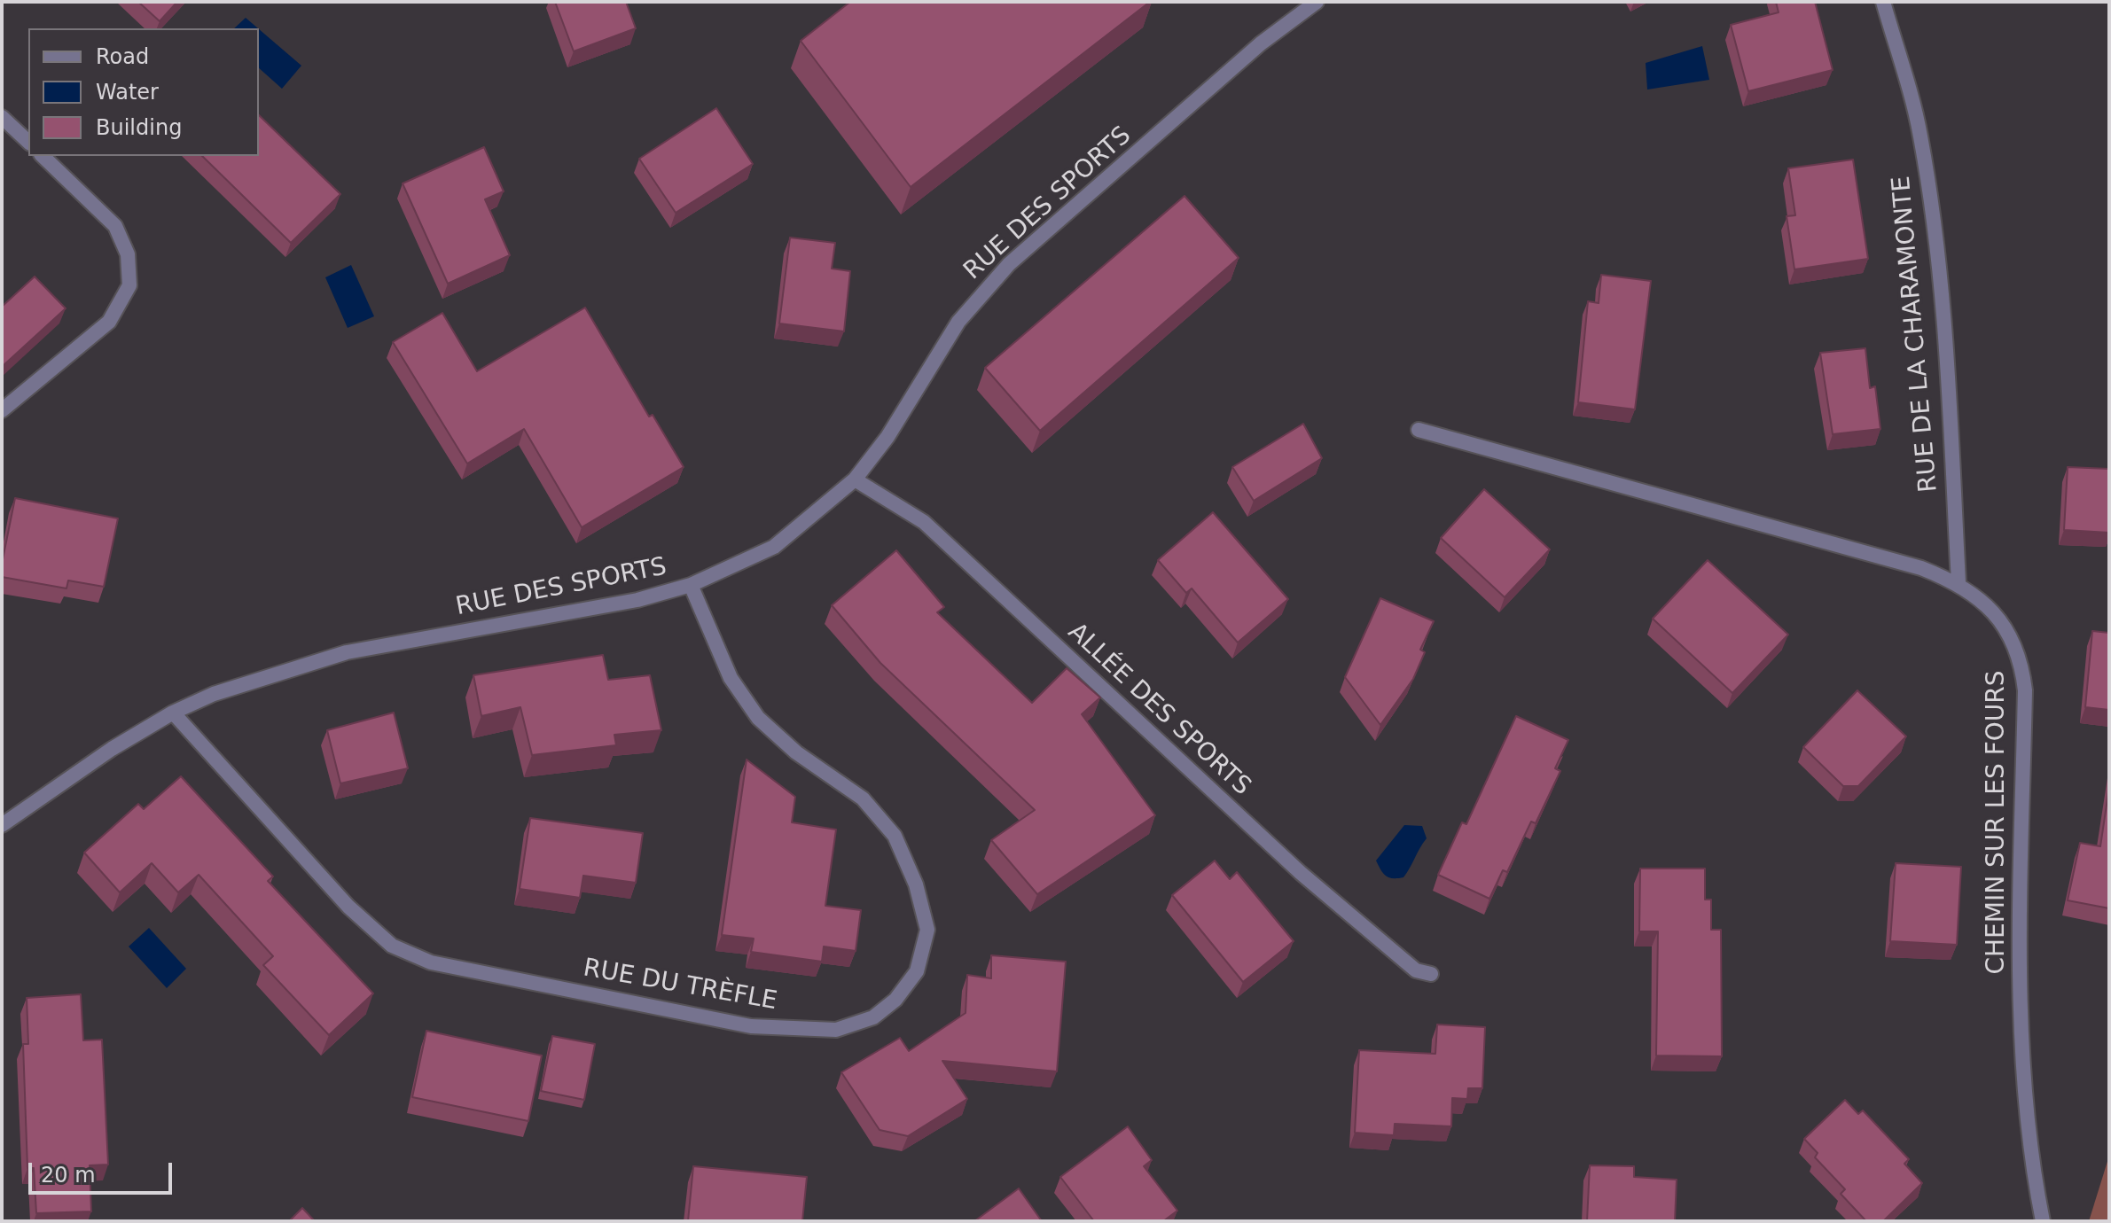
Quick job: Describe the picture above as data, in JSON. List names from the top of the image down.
{
  "streets": {
    "street": [
      "RUE DES SPORTS",
      "RUE DE LA CHARAMONTE",
      "ALLÉE DES SPORTS",
      "CHEMIN SUR LES FOURS",
      "RUE DU TRÈFLE"
    ]
  },
  "crossings": [
    ["RUE DES SPORTS", "ALLÉE DES SPORTS"],
    ["RUE DES SPORTS", "RUE DU TRÈFLE"],
    ["RUE DE LA CHARAMONTE", "CHEMIN SUR LES FOURS"]
  ],
  "legend": ["Road", "Water", "Building"],
  "scale_bar": "20 m"
}
